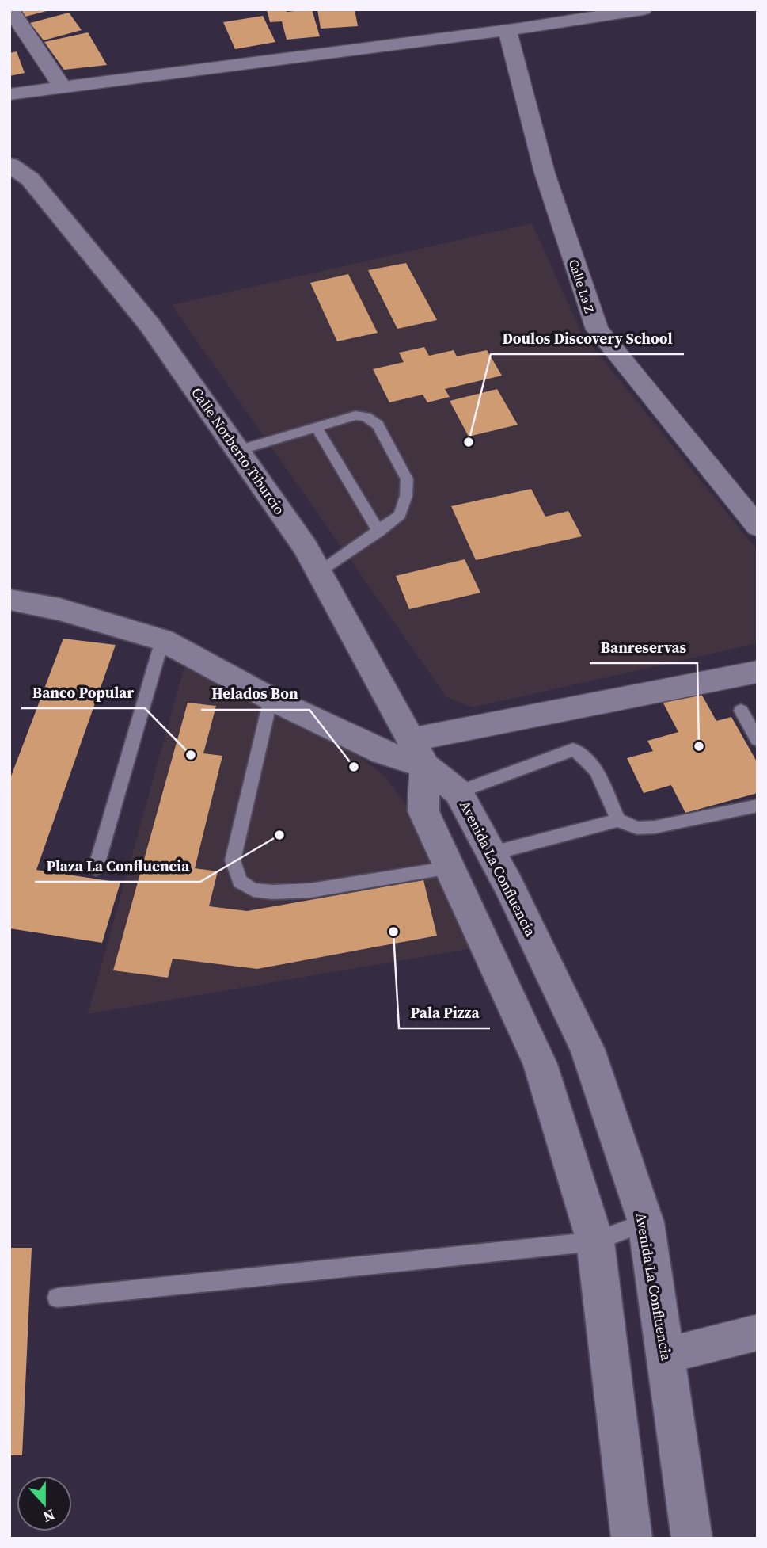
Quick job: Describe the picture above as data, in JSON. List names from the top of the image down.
{
  "streets": {
    "street": ["Calle La Z", "Calle Norberto Tiburcio", "Avenida La Confluencia"]
  },
  "crossings": [
    ["Calle Norberto Tiburcio", "Avenida La Confluencia"]
  ],
  "places": [
    "Doulos Discovery School",
    "Banreservas",
    "Banco Popular",
    "Helados Bon",
    "Plaza La Confluencia",
    "Pala Pizza"
  ],
  "north": "bottom"
}
